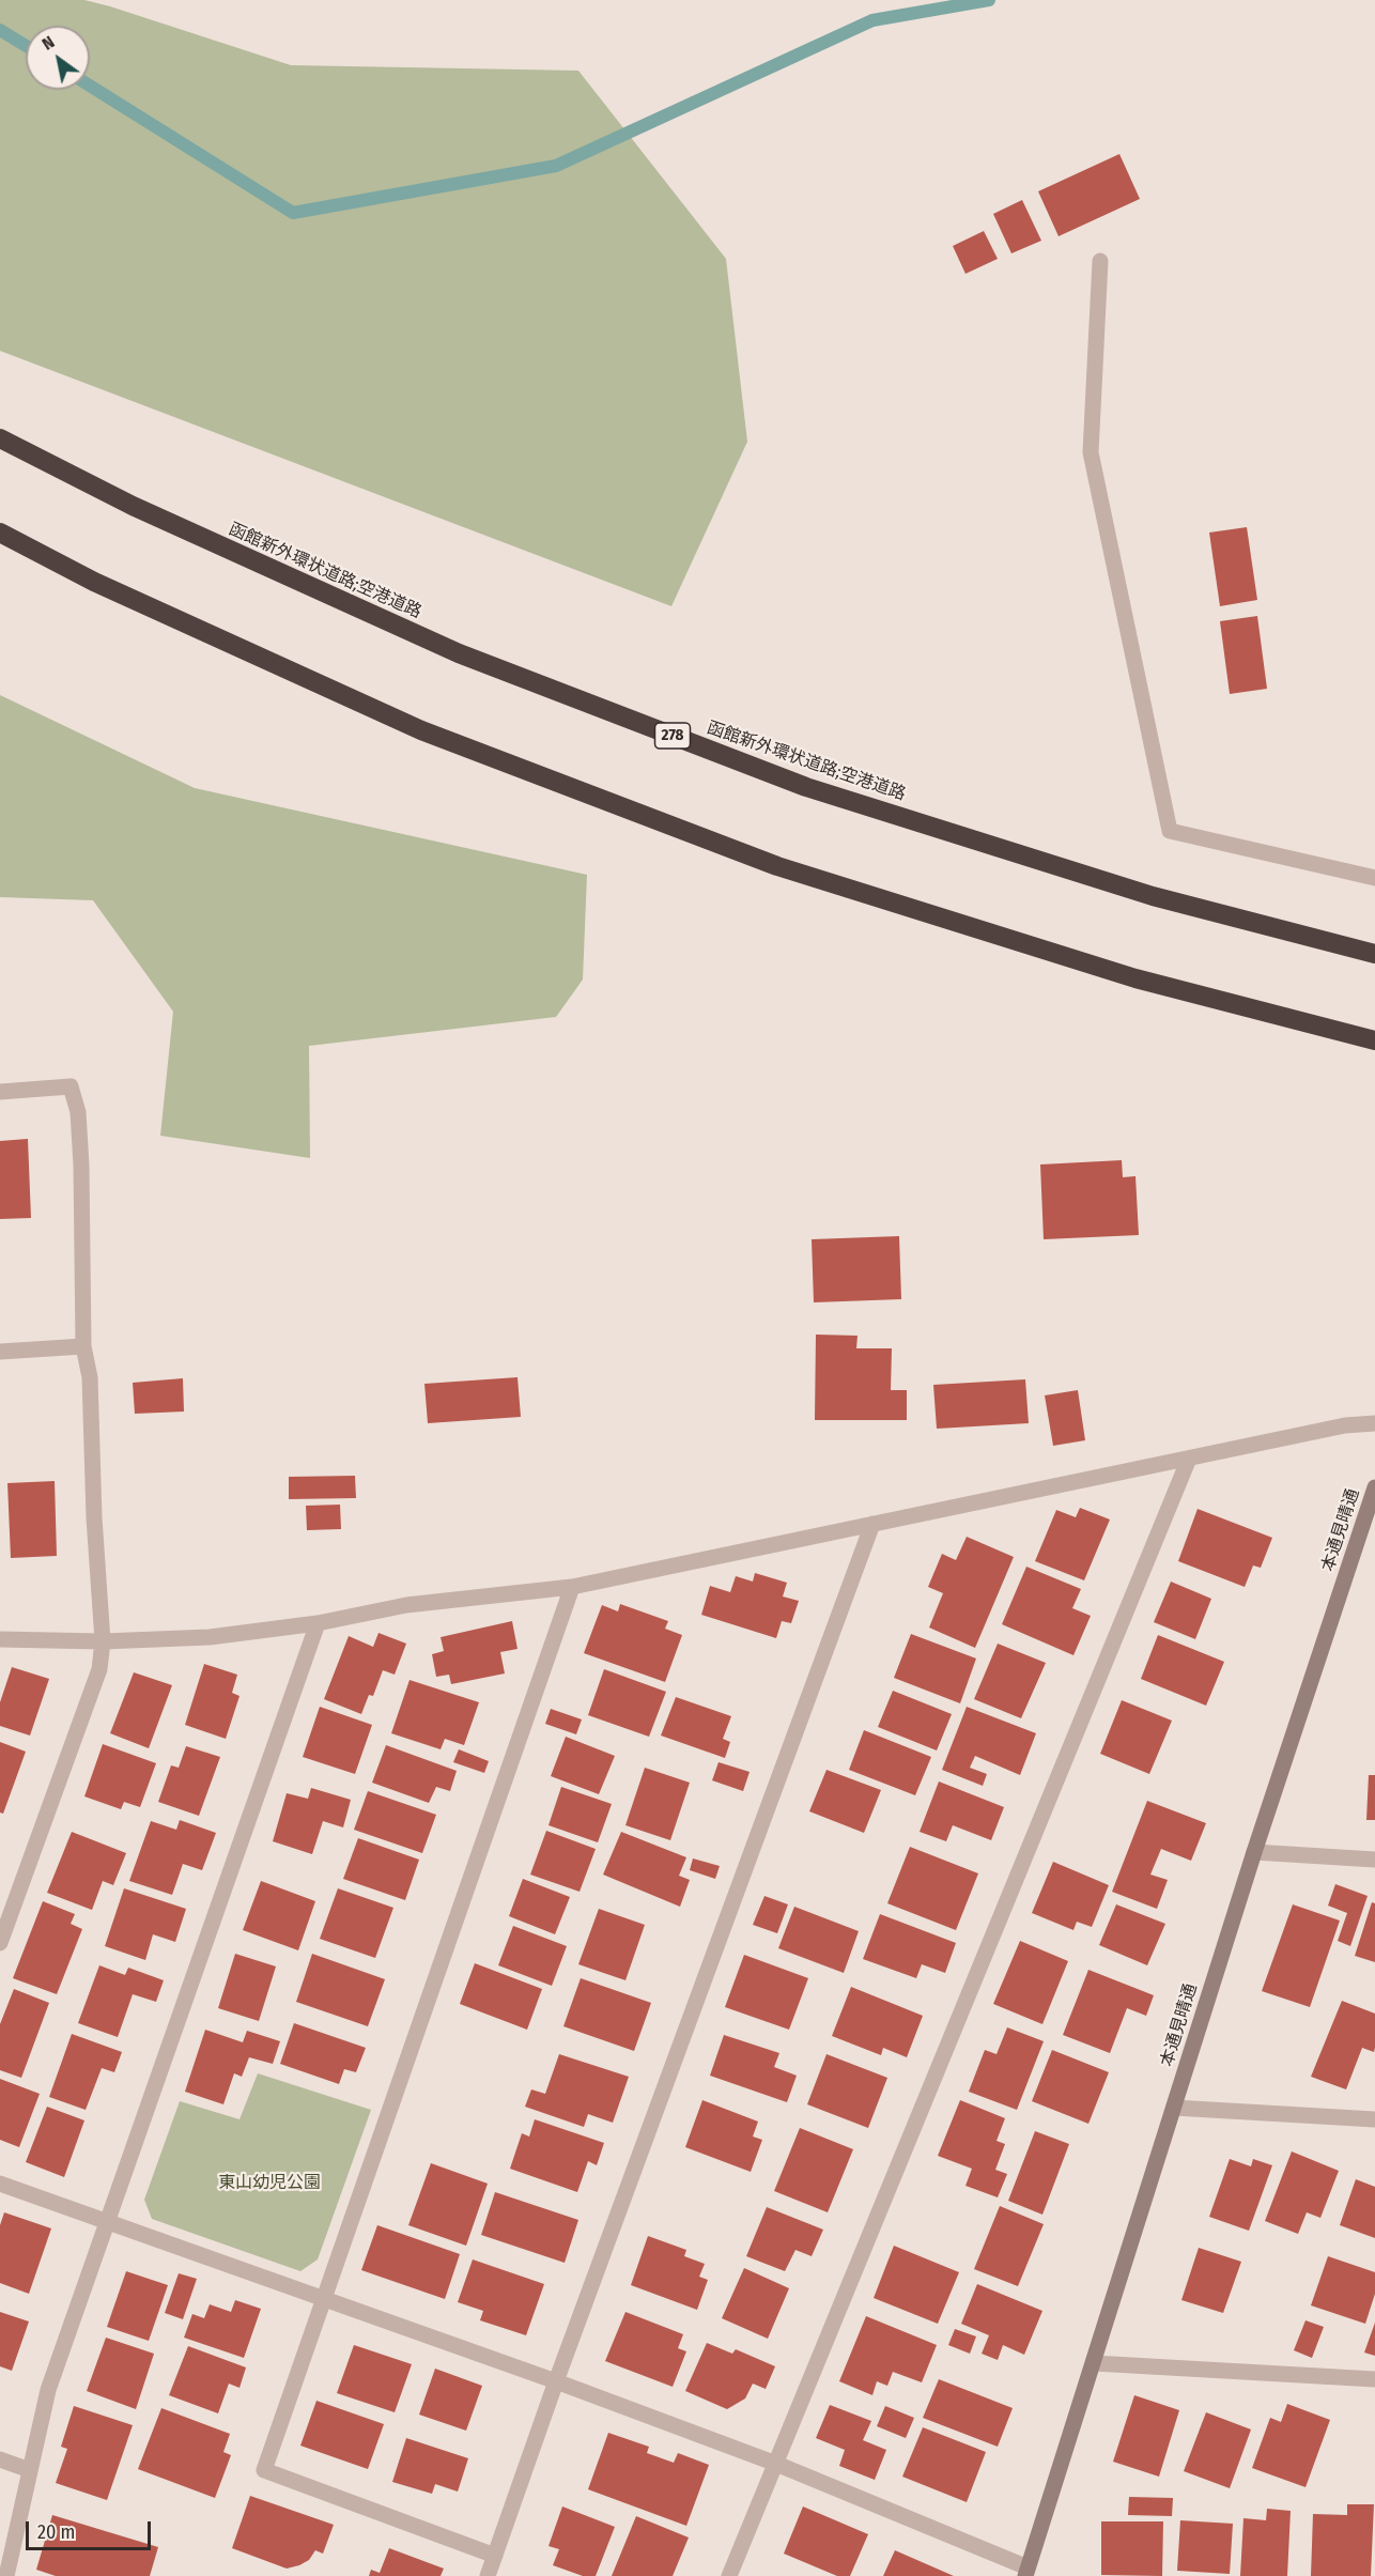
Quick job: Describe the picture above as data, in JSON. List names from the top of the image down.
{
  "streets": {
    "highway": ["函館新外環状道路;空港道路", "278"],
    "street": ["本通見晴通"]
  },
  "parks": ["東山幼児公園"],
  "scale_bar": "20 m",
  "north": "top left"
}
